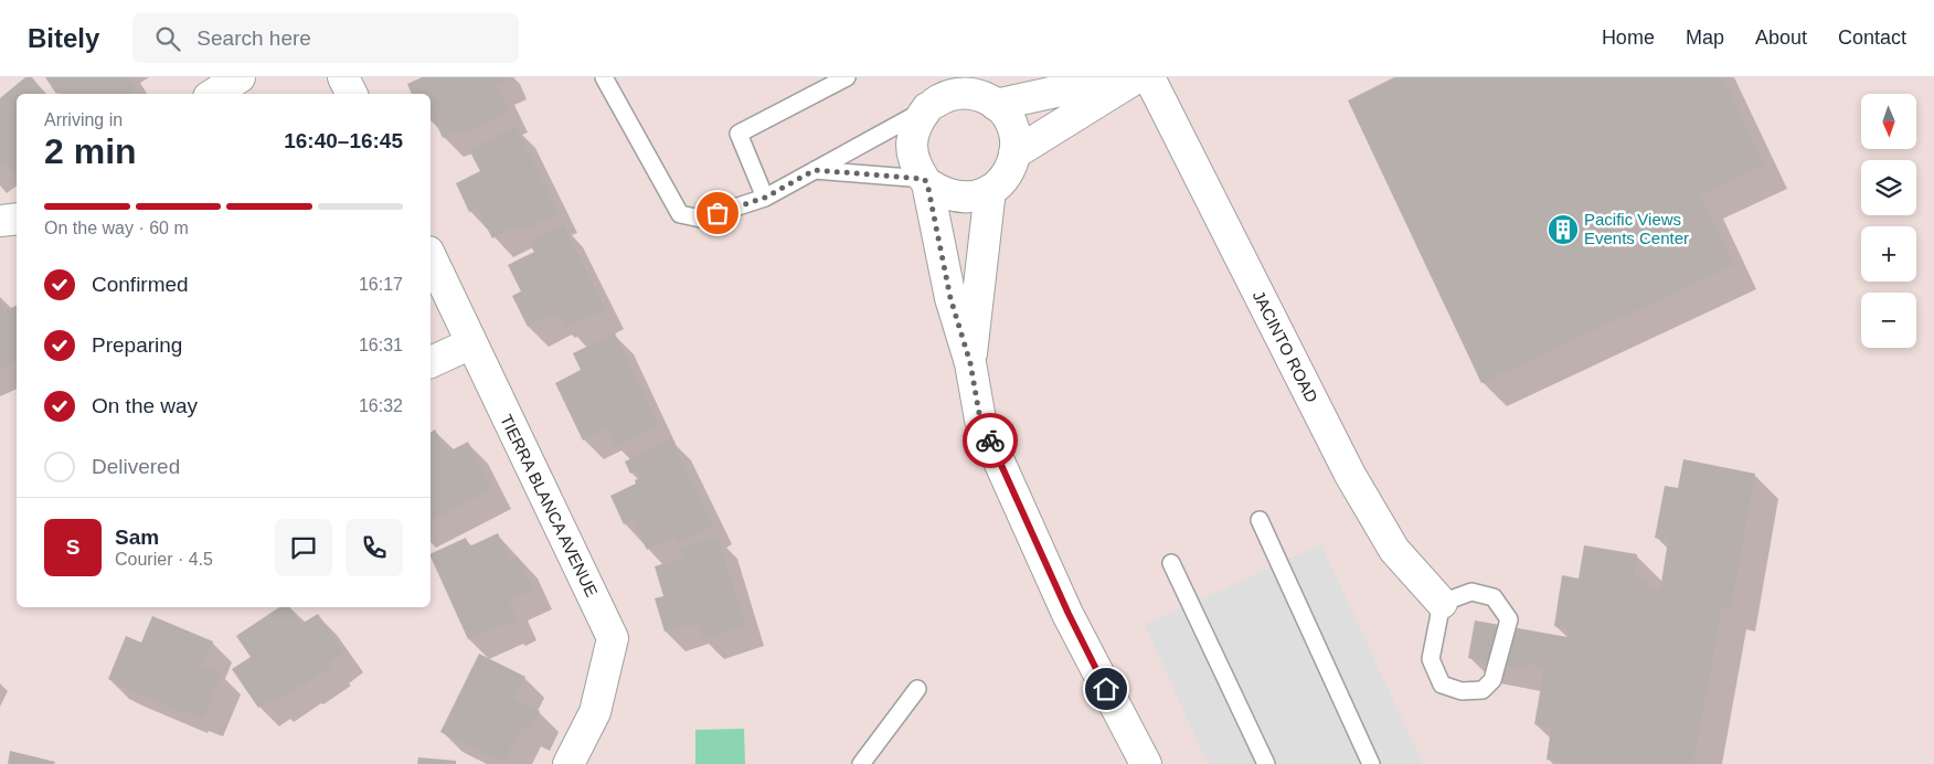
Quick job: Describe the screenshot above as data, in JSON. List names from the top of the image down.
{
  "streets": {
    "street": ["JACINTO ROAD", "TIERRA BLANCA AVENUE"]
  },
  "places": {
    "building": ["Pacific Views Events Center"]
  },
  "north": "bottom",
  "page": {
    "header": "Bitely",
    "search": "Search here",
    "nav": [
      "Home",
      "Map",
      "About",
      "Contact"
    ],
    "map_buttons": ["+", "−"],
    "heading": ["2 min", "Arriving in", "16:40–16:45"],
    "panel": ["Sam", "Courier · 4.5"],
    "bar": "On the way · 60 m",
    "list": [
      ["Confirmed", "16:17"],
      ["Preparing", "16:31"],
      ["On the way", "16:32"],
      "Delivered"
    ],
    "round": "S"
  }
}
